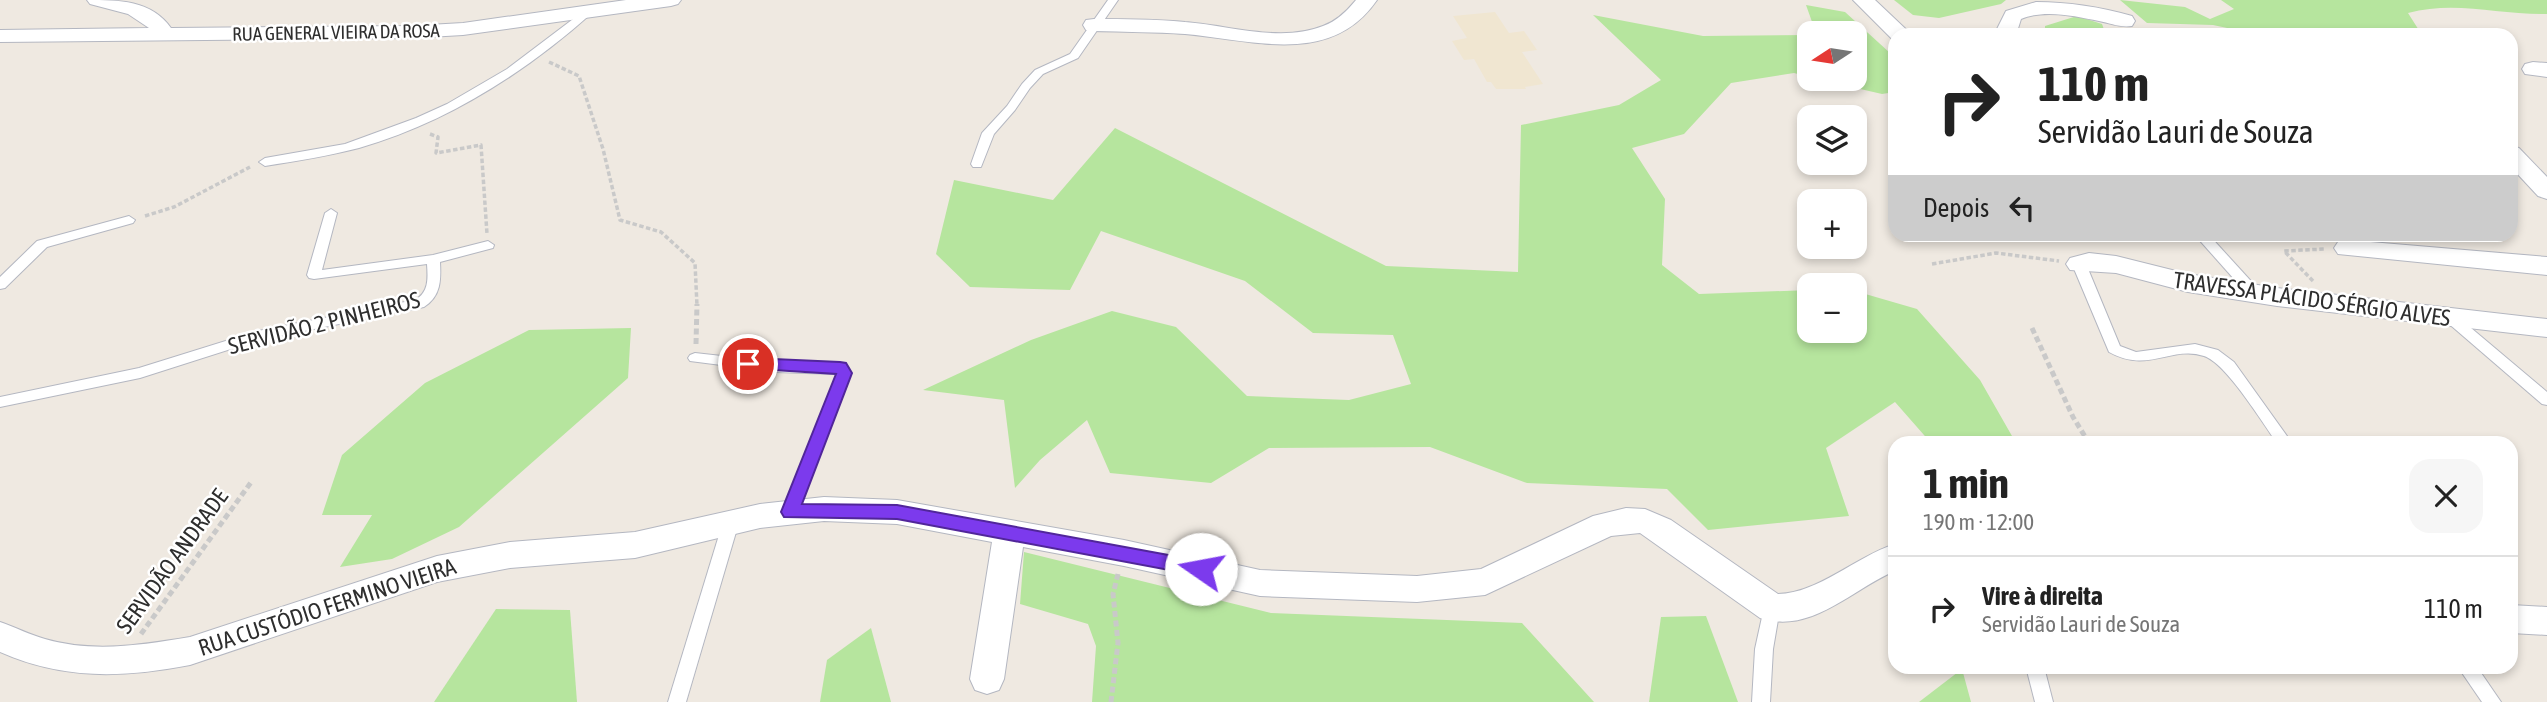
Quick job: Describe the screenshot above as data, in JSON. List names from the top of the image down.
{
  "streets": {
    "street": ["RUA GENERAL VIEIRA DA ROSA", "TRAVESSA PLÁCIDO SÉRGIO ALVES", "RUA CUSTÓDIO FERMINO VIEIRA"],
    "lane": ["SERVIDÃO 2 PINHEIROS"],
    "path": ["SERVIDÃO ANDRADE"]
  },
  "crossings": [
    ["SERVIDÃO ANDRADE", "RUA CUSTÓDIO FERMINO VIEIRA"]
  ],
  "north": "left",
  "page": {
    "map_buttons": ["+", "−"],
    "turn": ["110 m", "Servidão Lauri de Souza"],
    "then": "Depois",
    "heading": ["1 min", "190 m · 12:00"],
    "list": [
      {
        "name": "Vire à direita",
        "note": "Servidão Lauri de Souza",
        "value": "110 m"
      }
    ]
  }
}
